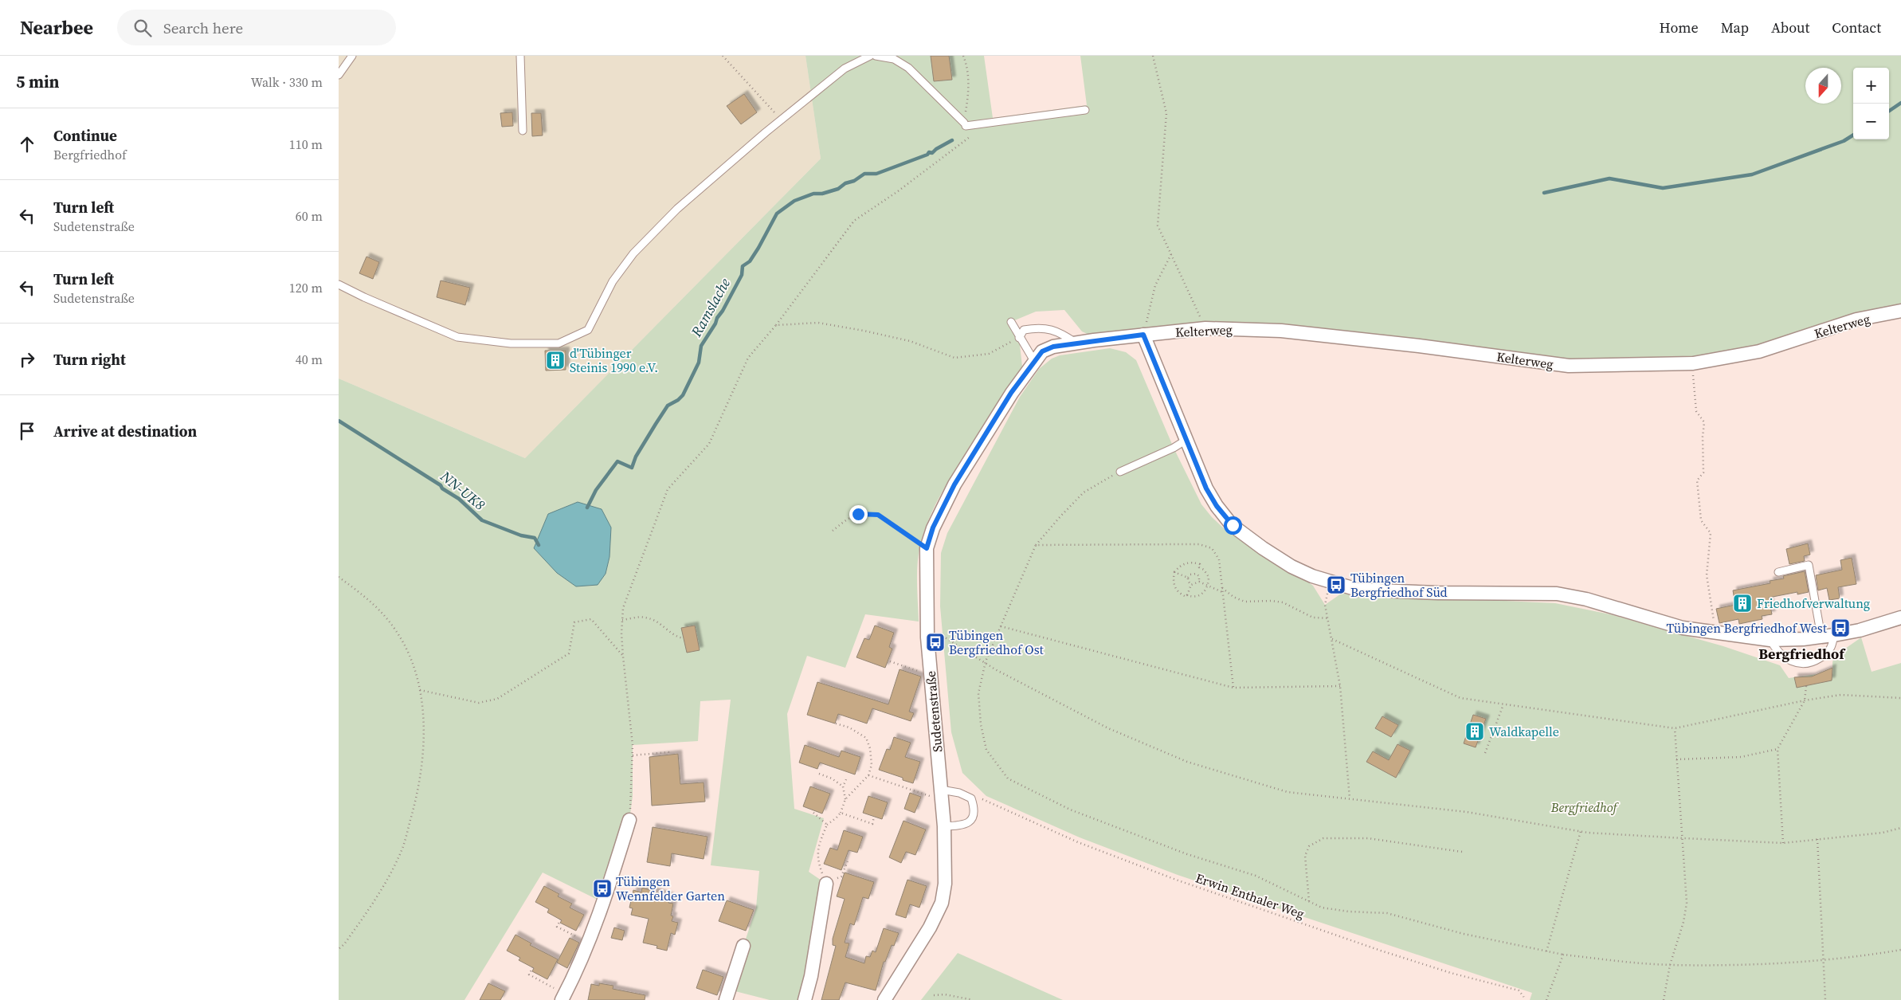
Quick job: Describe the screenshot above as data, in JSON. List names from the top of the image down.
{
  "streets": {
    "street": ["Kelterweg", "Sudetenstraße"],
    "path": ["Erwin Enthaler Weg"]
  },
  "crossings": [
    ["Kelterweg", "Sudetenstraße"],
    ["Sudetenstraße", "Erwin Enthaler Weg"]
  ],
  "districts": ["Bergfriedhof"],
  "water": ["Ramslache", "NN-UK8"],
  "parks": ["Bergfriedhof"],
  "places": {
    "building": ["d'Tübinger Steinis 1990 e.V.", "Friedhofverwaltung", "Waldkapelle"],
    "bus stop": [
      "Tübingen Bergfriedhof Süd",
      "Tübingen Bergfriedhof West",
      "Tübingen Bergfriedhof Ost",
      "Tübingen Wennfelder Garten"
    ]
  },
  "north": "bottom",
  "page": {
    "header": "Nearbee",
    "search": "Search here",
    "nav": [
      "Home",
      "Map",
      "About",
      "Contact"
    ],
    "heading": ["5 min", "Walk · 330 m"],
    "map_buttons": ["+", "−"],
    "list": [
      ["Continue", "Bergfriedhof", "110 m"],
      ["Turn left", "Sudetenstraße", "60 m"],
      ["Turn left", "Sudetenstraße", "120 m"],
      ["Turn right", "40 m"],
      "Arrive at destination"
    ]
  }
}
